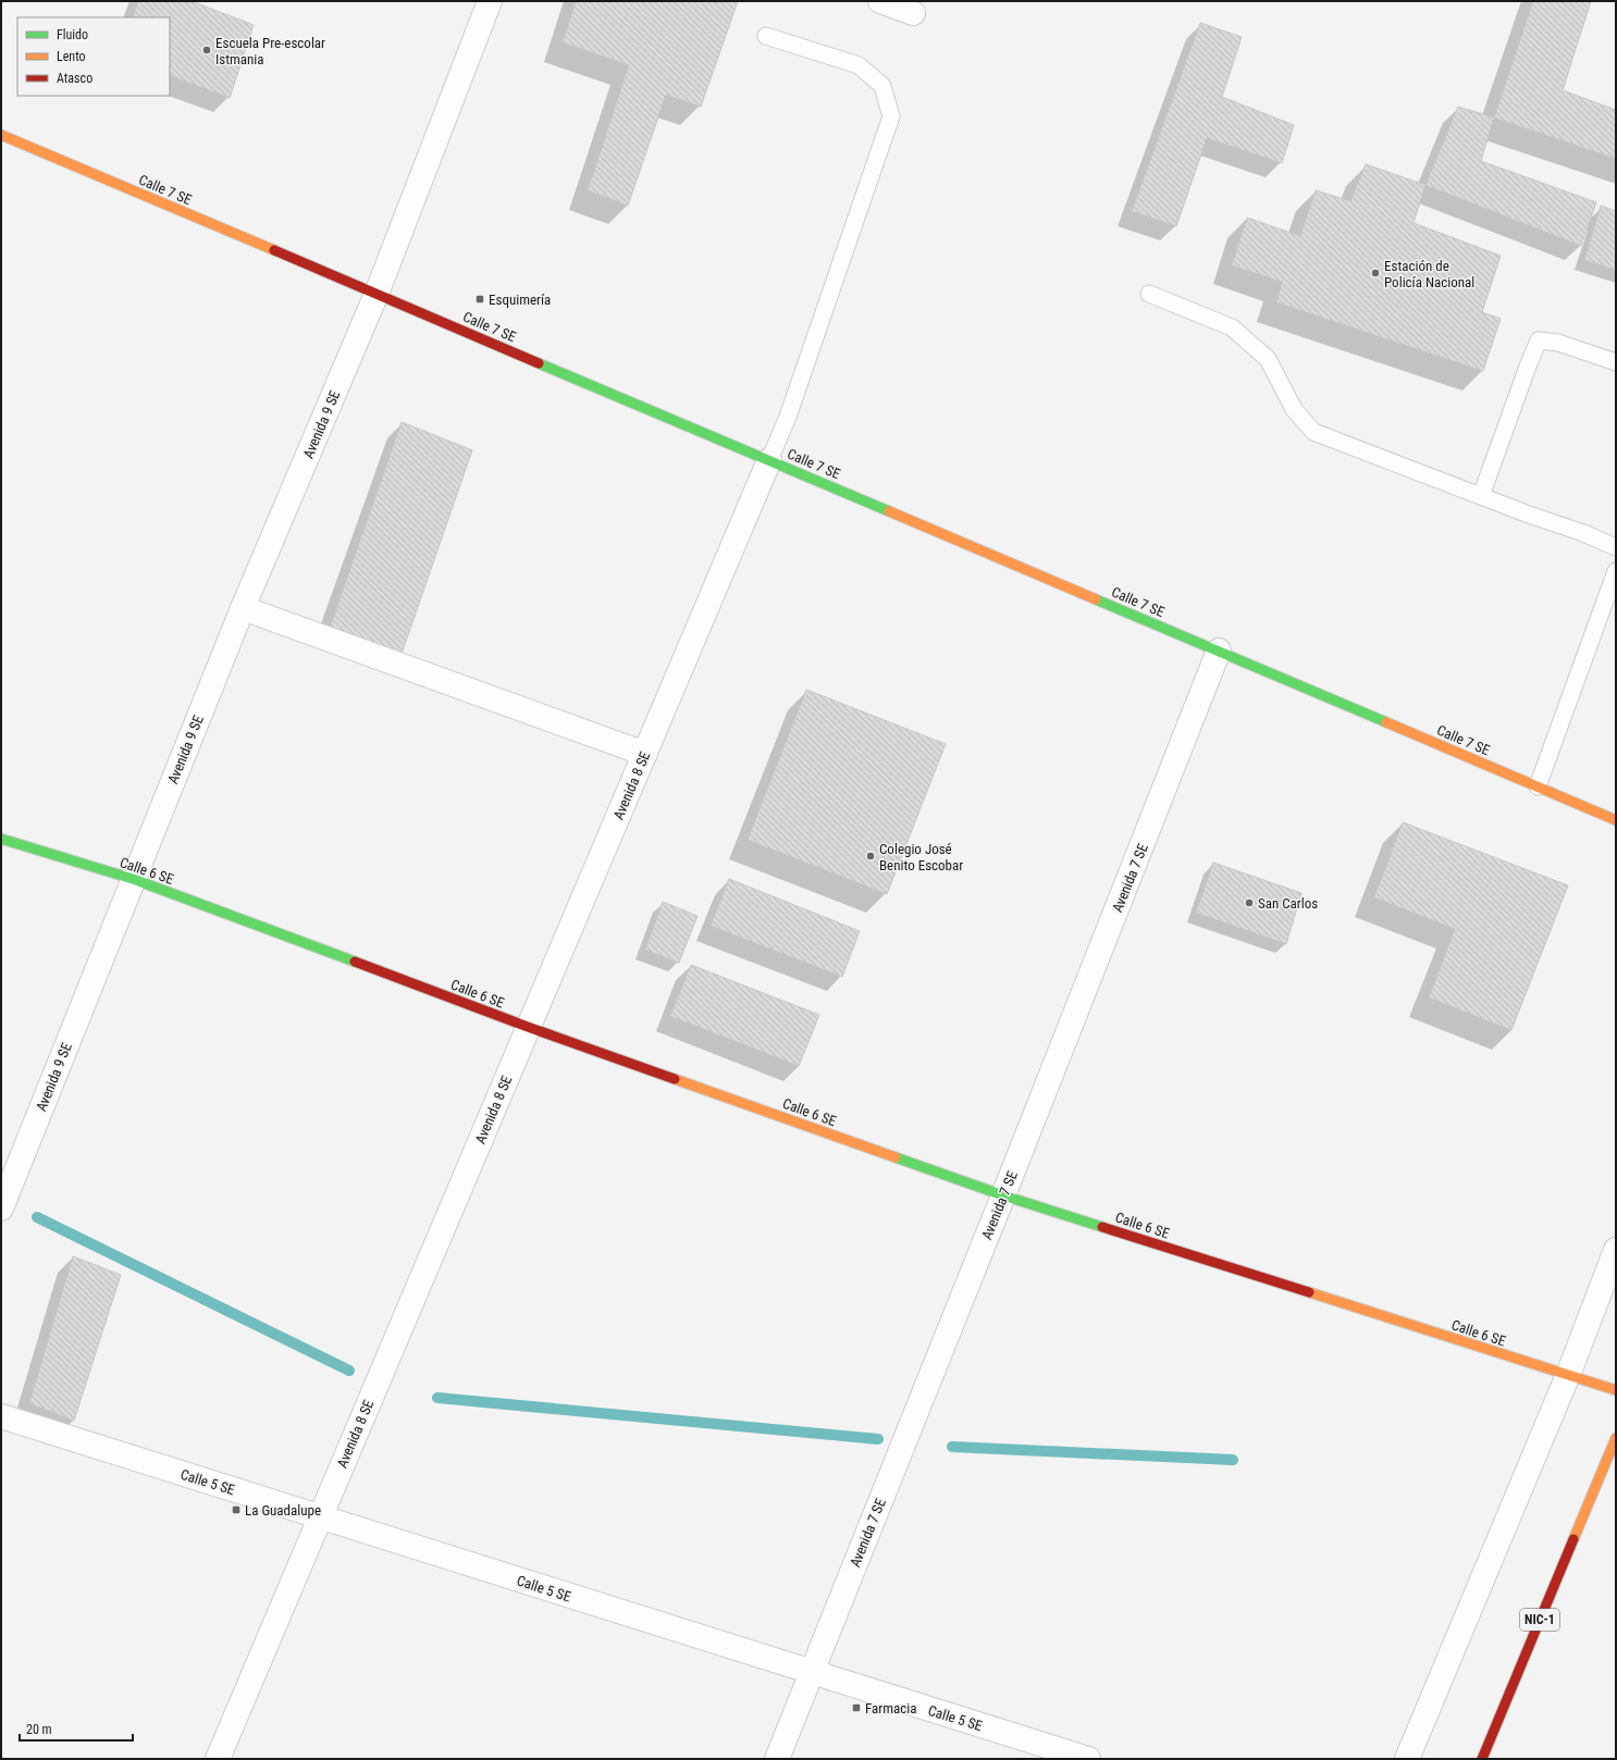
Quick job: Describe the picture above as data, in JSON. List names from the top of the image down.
{
  "streets": {
    "main road": ["Calle 7 SE", "Calle 6 SE", "NIC-1"],
    "street": [
      "Avenida 9 SE",
      "Avenida 8 SE",
      "Avenida 7 SE",
      "Calle 5 SE"
    ]
  },
  "crossings": [
    ["Calle 7 SE", "Avenida 9 SE"],
    ["Calle 7 SE", "Avenida 8 SE"],
    ["Calle 7 SE", "Avenida 7 SE"],
    ["Avenida 9 SE", "Calle 6 SE"],
    ["Avenida 8 SE", "Calle 6 SE"],
    ["Avenida 8 SE", "Calle 5 SE"],
    ["Calle 6 SE", "Avenida 7 SE"],
    ["Avenida 7 SE", "Calle 5 SE"]
  ],
  "places": {
    "other": [
      "Escuela Pre-escolar Istmania",
      "Estación de Policía Nacional",
      "Colegio José Benito Escobar",
      "San Carlos"
    ],
    "transit": ["Esquimería", "La Guadalupe", "Farmacia"]
  },
  "legend": ["Fluido", "Lento", "Atasco"],
  "scale_bar": "20 m"
}
